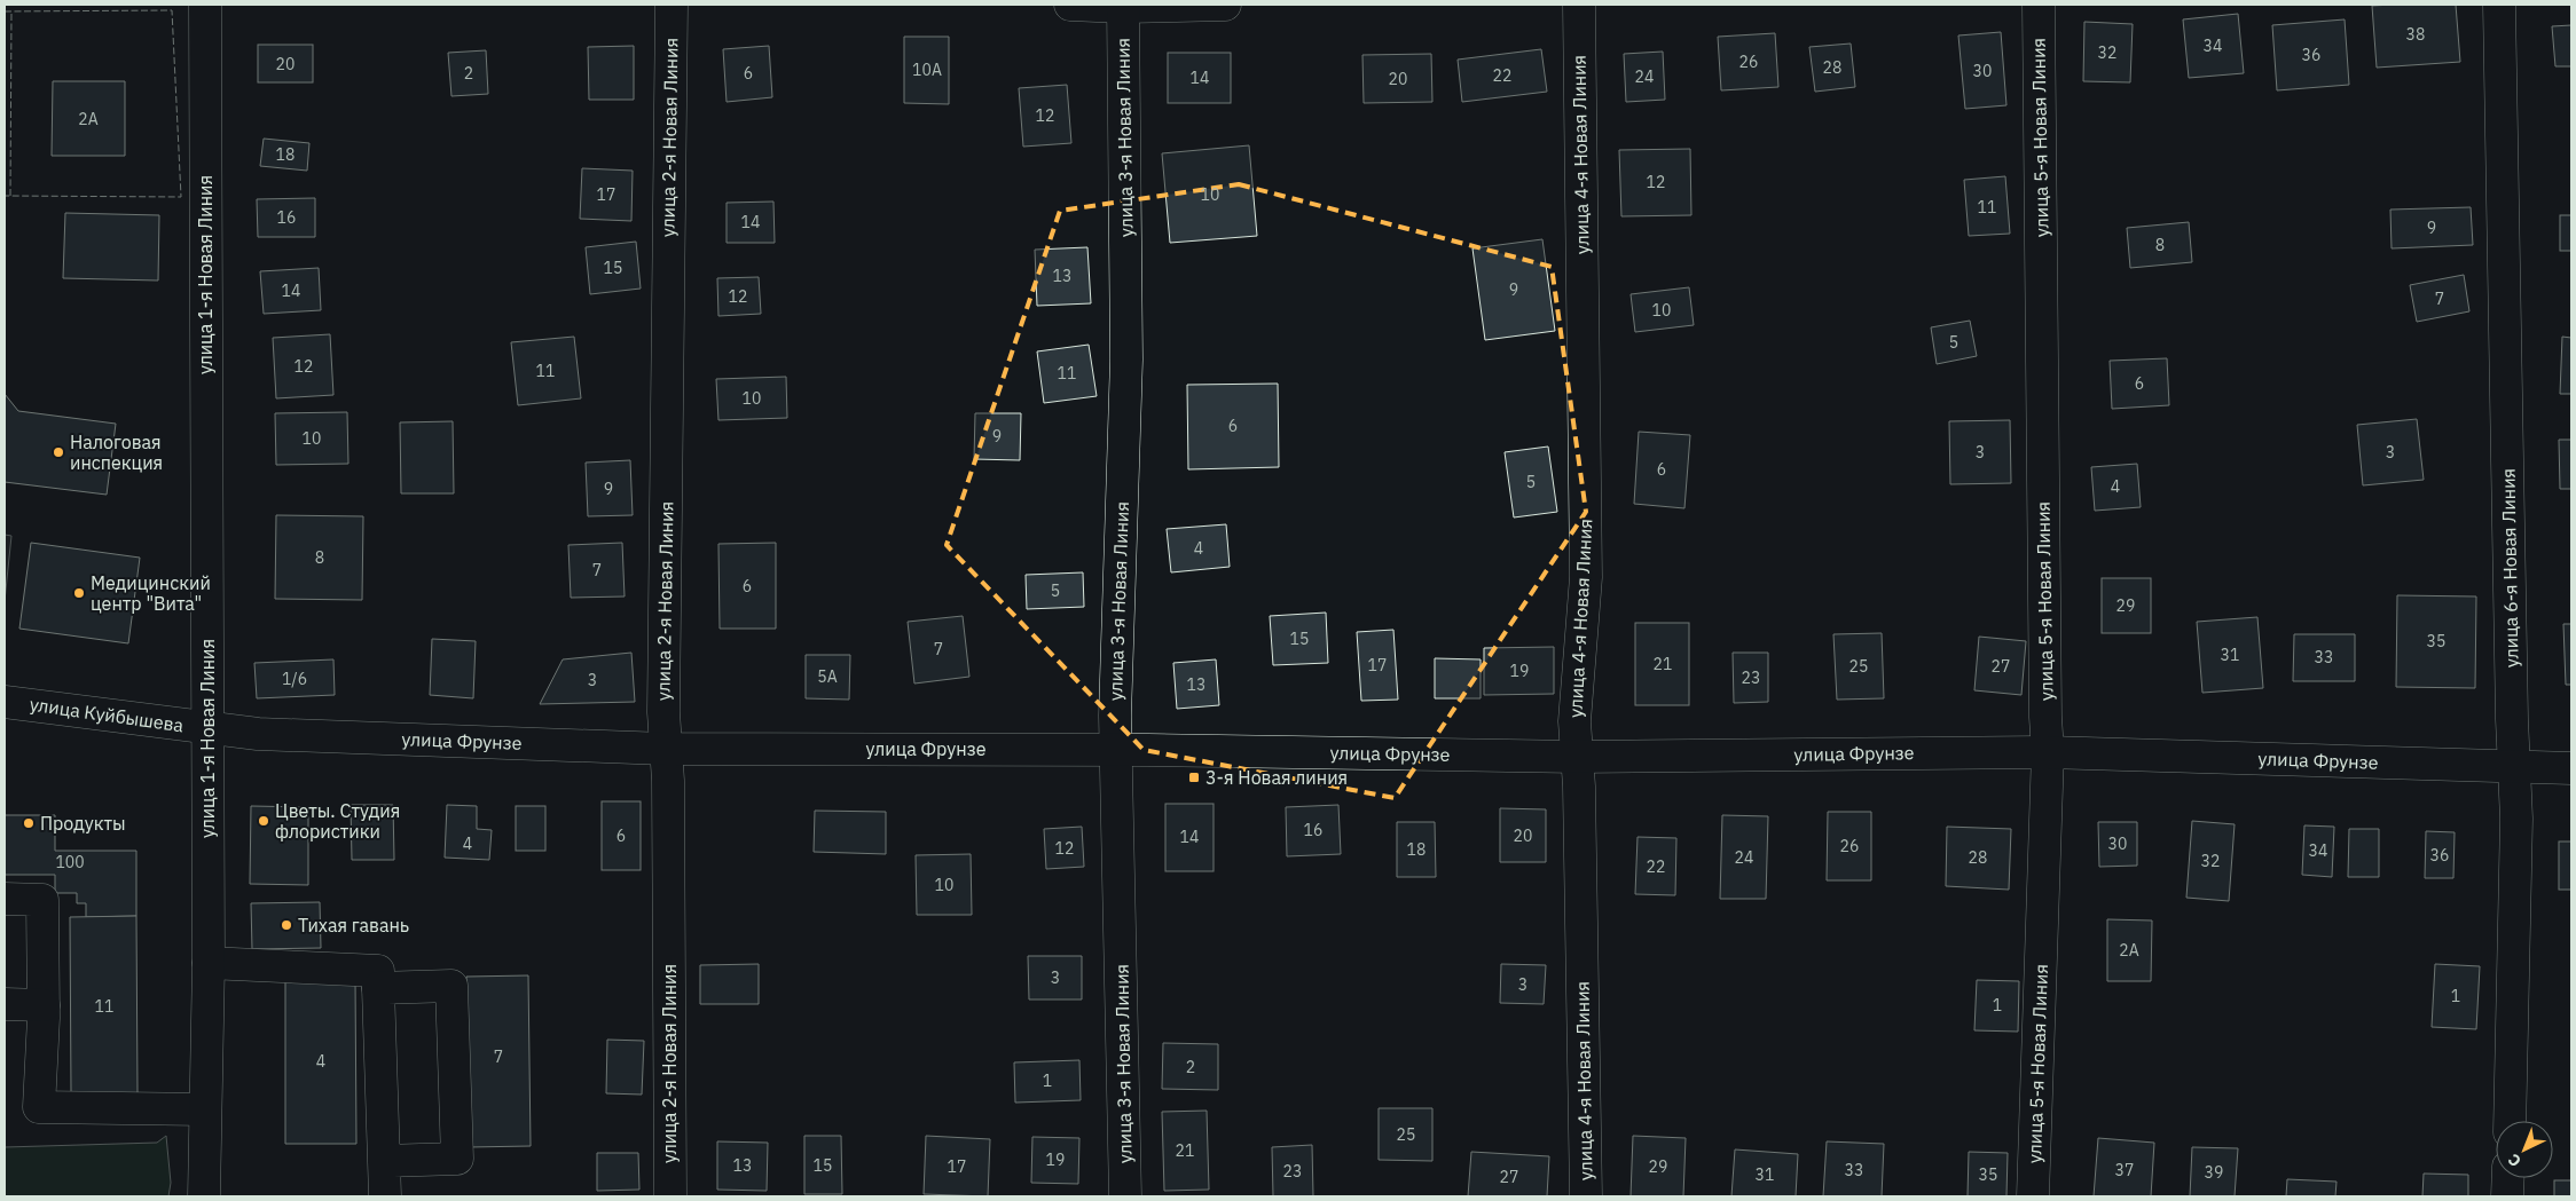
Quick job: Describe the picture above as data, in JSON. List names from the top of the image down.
{
  "streets": {
    "street": [
      "улица 2-я Новая Линия",
      "улица 3-я Новая Линия",
      "улица 5-я Новая Линия",
      "улица 4-я Новая Линия",
      "улица 1-я Новая Линия",
      "улица 6-я Новая Линия",
      "улица Куйбышева",
      "улица Фрунзе"
    ]
  },
  "crossings": [
    ["улица 2-я Новая Линия", "улица Фрунзе"],
    ["улица 3-я Новая Линия", "улица Фрунзе"],
    ["улица 5-я Новая Линия", "улица Фрунзе"],
    ["улица 4-я Новая Линия", "улица Фрунзе"],
    ["улица 1-я Новая Линия", "улица Куйбышева"],
    ["улица 1-я Новая Линия", "улица Фрунзе"],
    ["улица 6-я Новая Линия", "улица Фрунзе"],
    ["улица Куйбышева", "улица Фрунзе"]
  ],
  "places": {
    "other": [
      "Налоговая инспекция",
      "Медицинский центр \"Вита\"",
      "Цветы. Студия флористики",
      "Продукты",
      "Тихая гавань"
    ],
    "transit": ["3-я Новая линия"]
  },
  "house_numbers": [
    "38",
    "34",
    "32",
    "36",
    "26",
    "20",
    "28",
    "10А",
    "30",
    "2",
    "6",
    "22",
    "24",
    "14",
    "20",
    "12",
    "2А",
    "18",
    "12",
    "17",
    "10",
    "11",
    "16",
    "14",
    "9",
    "8",
    "15",
    "13",
    "9",
    "14",
    "12",
    "7",
    "10",
    "5",
    "12",
    "11",
    "11",
    "6",
    "10",
    "6",
    "9",
    "10",
    "3",
    "3",
    "6",
    "5",
    "4",
    "9",
    "4",
    "8",
    "7",
    "6",
    "5",
    "29",
    "15",
    "35",
    "7",
    "31",
    "33",
    "21",
    "17",
    "25",
    "27",
    "19",
    "5А",
    "23",
    "1/6",
    "3",
    "13",
    "16",
    "6",
    "20",
    "14",
    "4",
    "30",
    "26",
    "12",
    "18",
    "34",
    "36",
    "24",
    "28",
    "32",
    "100",
    "22",
    "10",
    "2А",
    "3",
    "3",
    "1",
    "1",
    "11",
    "7",
    "4",
    "2",
    "1",
    "25",
    "21",
    "19",
    "13",
    "15",
    "17",
    "29",
    "33",
    "37",
    "23",
    "39",
    "31",
    "35",
    "27"
  ],
  "north": "bottom left"
}
